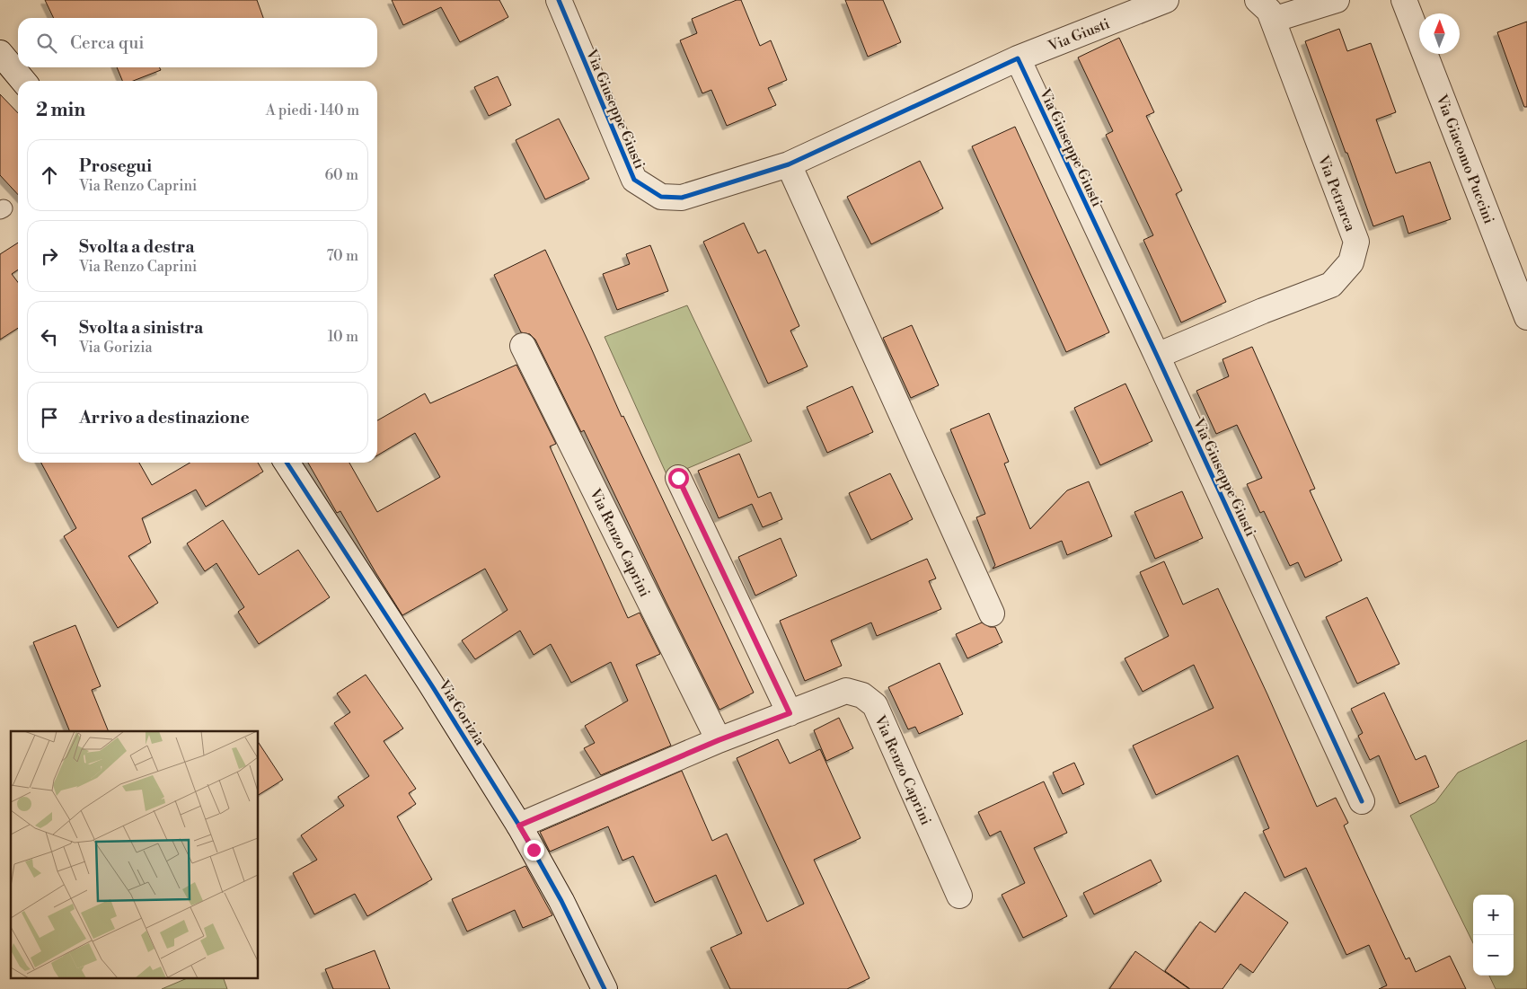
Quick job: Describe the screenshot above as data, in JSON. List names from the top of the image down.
{
  "streets": {
    "street": [
      "Via Giusti",
      "Via Giuseppe Giusti",
      "Via Giacomo Puccini",
      "Via Petrarca",
      "Via Renzo Caprini",
      "Via Gorizia"
    ]
  },
  "crossings": [
    ["Via Giusti", "Via Giuseppe Giusti"],
    ["Via Giuseppe Giusti", "Via Petrarca"],
    ["Via Renzo Caprini", "Via Gorizia"]
  ],
  "north": "top",
  "page": {
    "search": "Cerca qui",
    "heading": ["2 min", "A piedi · 140 m"],
    "list": [
      ["Prosegui", "Via Renzo Caprini", "60 m"],
      ["Svolta a destra", "Via Renzo Caprini", "70 m"],
      ["Svolta a sinistra", "Via Gorizia", "10 m"],
      "Arrivo a destinazione"
    ],
    "map_buttons": ["+", "−"]
  }
}
